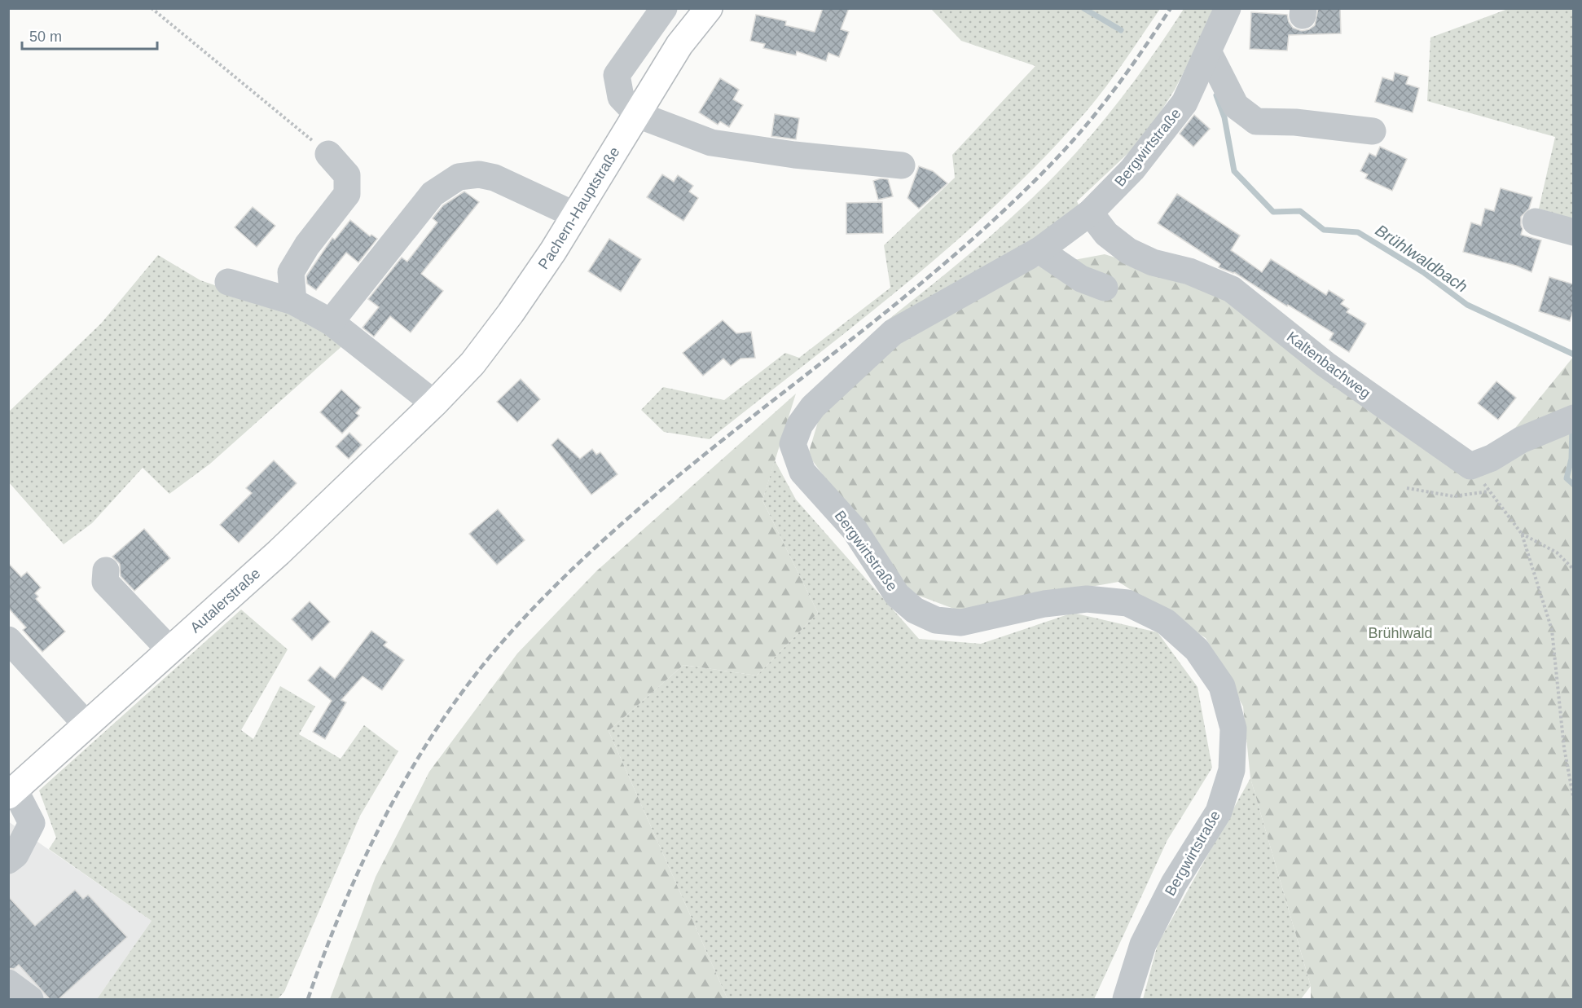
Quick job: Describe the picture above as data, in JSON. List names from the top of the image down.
{
  "streets": {
    "main road": ["Pachern-Hauptstraße", "Autalerstraße"],
    "street": ["Bergwirtstraße", "Kaltenbachweg"]
  },
  "crossings": [
    ["Bergwirtstraße", "Kaltenbachweg"],
    ["Pachern-Hauptstraße", "Autalerstraße"]
  ],
  "water": ["Brühlwaldbach"],
  "parks": ["Brühlwald"],
  "scale_bar": "50 m"
}
